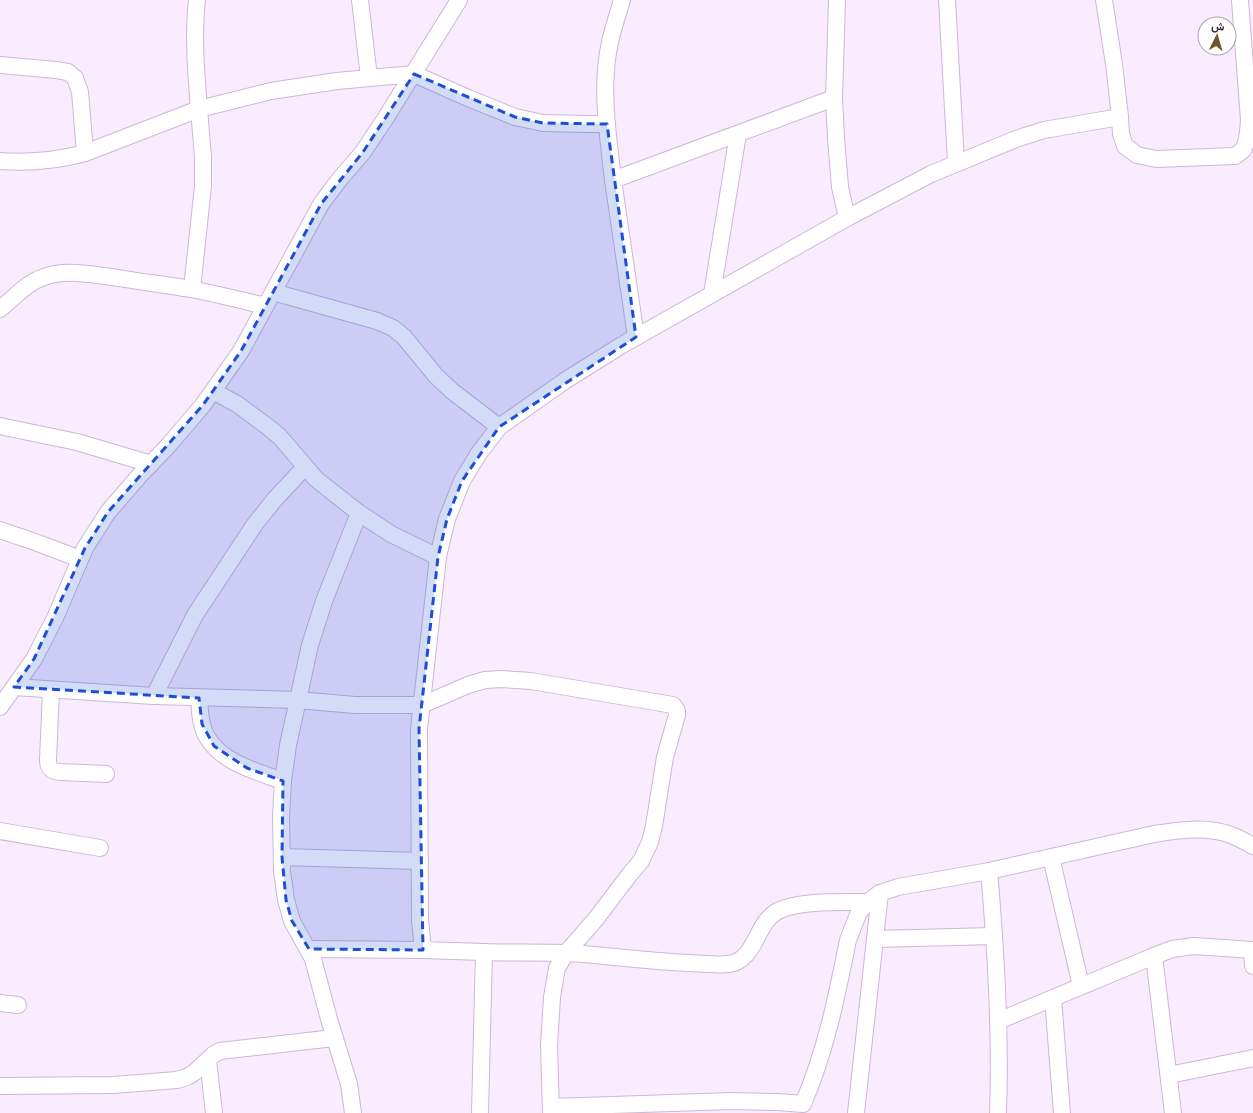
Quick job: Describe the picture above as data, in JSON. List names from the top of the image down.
{
  "north": "top"
}
